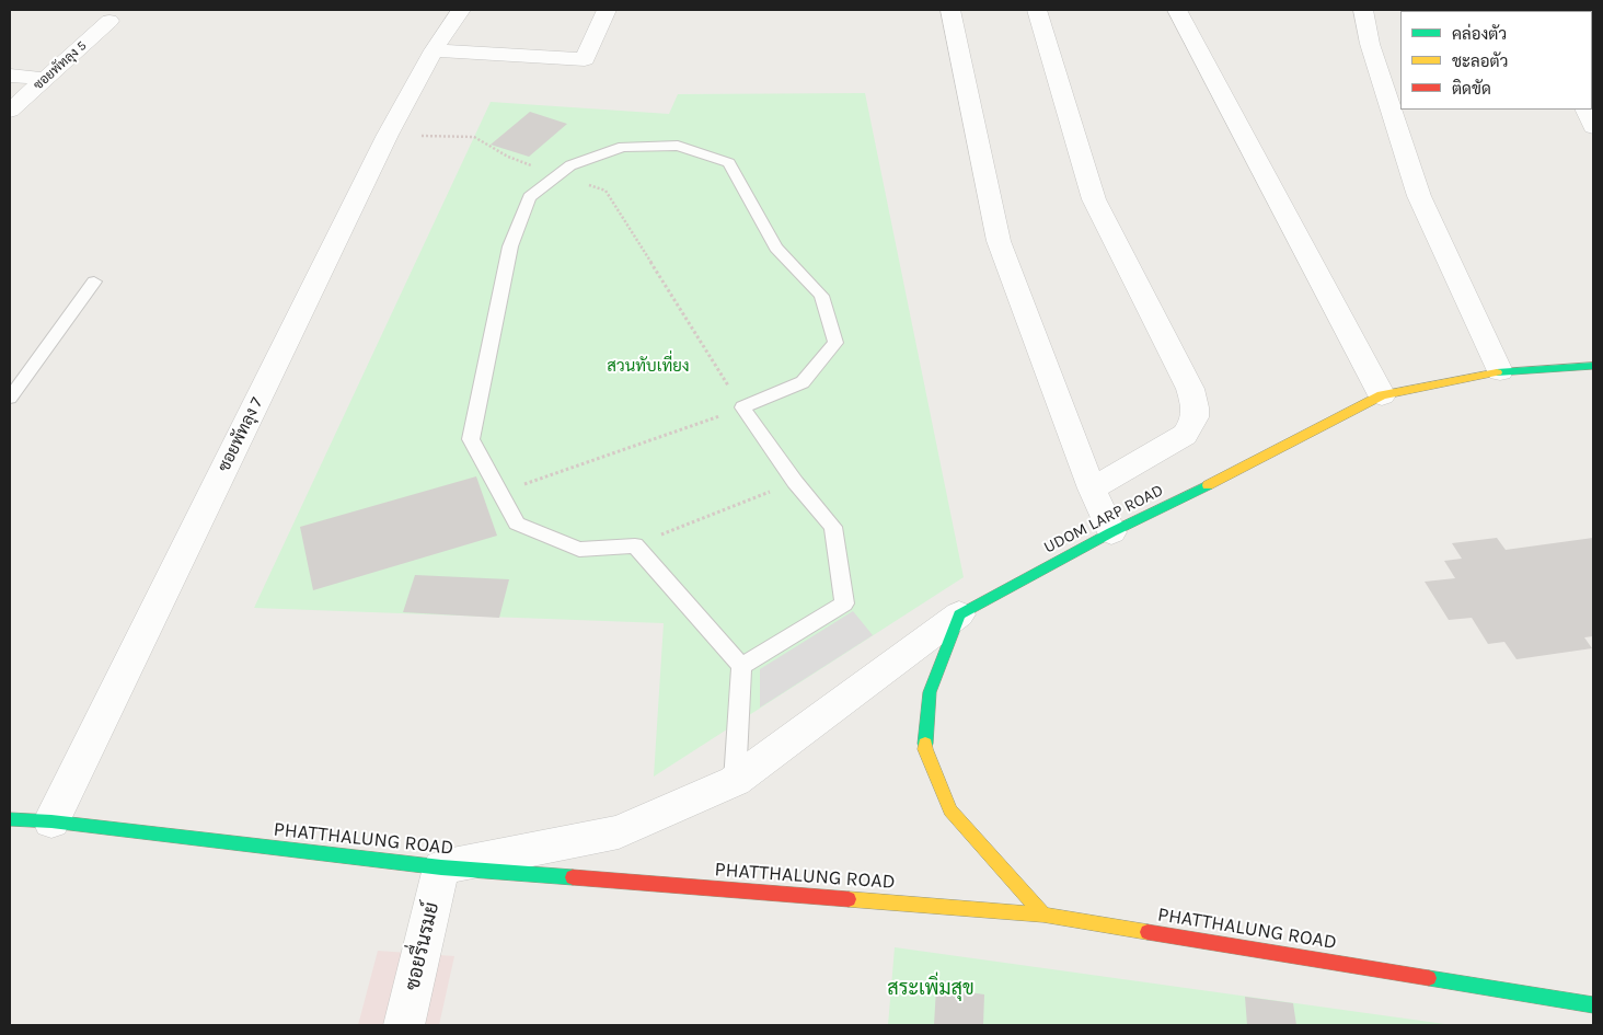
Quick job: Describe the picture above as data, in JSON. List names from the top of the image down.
{
  "streets": {
    "main road": ["UDOM LARP ROAD", "PHATTHALUNG ROAD"],
    "street": ["ซอยพัทลุง 5", "ซอยพัทลุง 7", "ซอยรื่นรมย์"]
  },
  "crossings": [
    ["ซอยพัทลุง 7", "PHATTHALUNG ROAD"],
    ["PHATTHALUNG ROAD", "ซอยรื่นรมย์"]
  ],
  "parks": ["สวนทับเที่ยง", "สระเพิ่มสุข"],
  "legend": ["คล่องตัว", "ชะลอตัว", "ติดขัด"]
}
